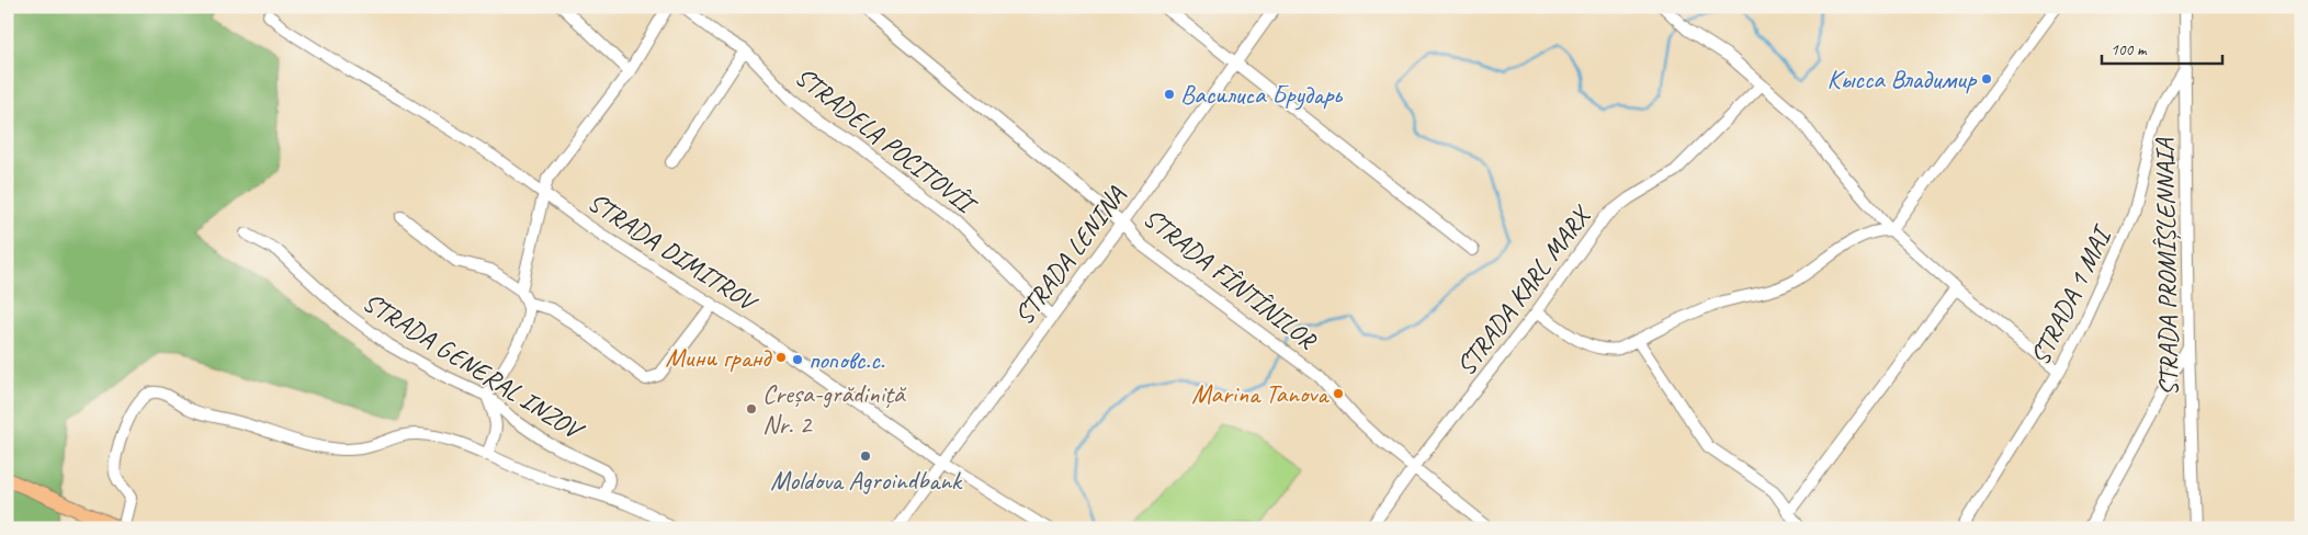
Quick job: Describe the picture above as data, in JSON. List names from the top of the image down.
{
  "streets": {
    "street": [
      "STRADELA POCITOVÎI",
      "STRADA DIMITROV",
      "STRADA LENINA",
      "STRADA PROMÎȘLENNAIA",
      "STRADA FÎNTÎNILOR",
      "STRADA KARL MARX",
      "STRADA 1 MAI",
      "STRADA GENERAL INZOV"
    ]
  },
  "crossings": [
    ["STRADELA POCITOVÎI", "STRADA LENINA"],
    ["STRADA DIMITROV", "STRADA LENINA"],
    ["STRADA LENINA", "STRADA FÎNTÎNILOR"],
    ["STRADA PROMÎȘLENNAIA", "STRADA 1 MAI"],
    ["STRADA FÎNTÎNILOR", "STRADA KARL MARX"]
  ],
  "places": [
    "Кысса Владимир",
    "Василиса Брударь",
    "Мини гранд",
    "поповс.с.",
    "Marina Tanova",
    "Creșa-grădiniță Nr. 2",
    "Moldova Agroindbank"
  ],
  "scale_bar": "100 m"
}
